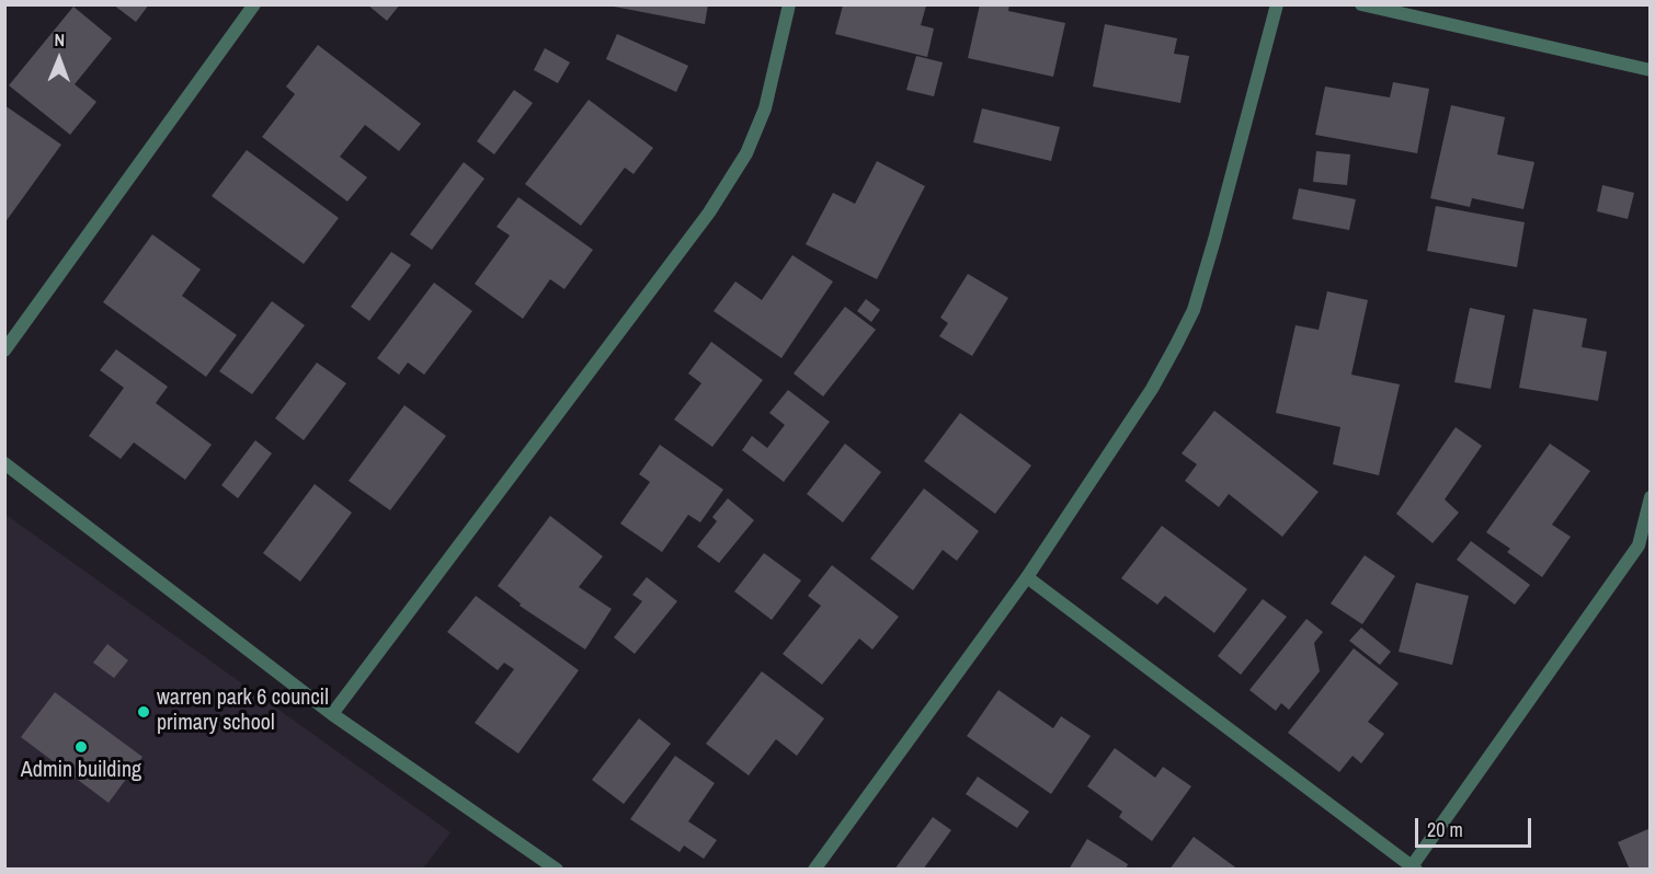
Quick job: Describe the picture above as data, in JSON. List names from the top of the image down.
{
  "places": ["warren park 6 council primary school", "Admin building"],
  "scale_bar": "20 m",
  "north": "top"
}
